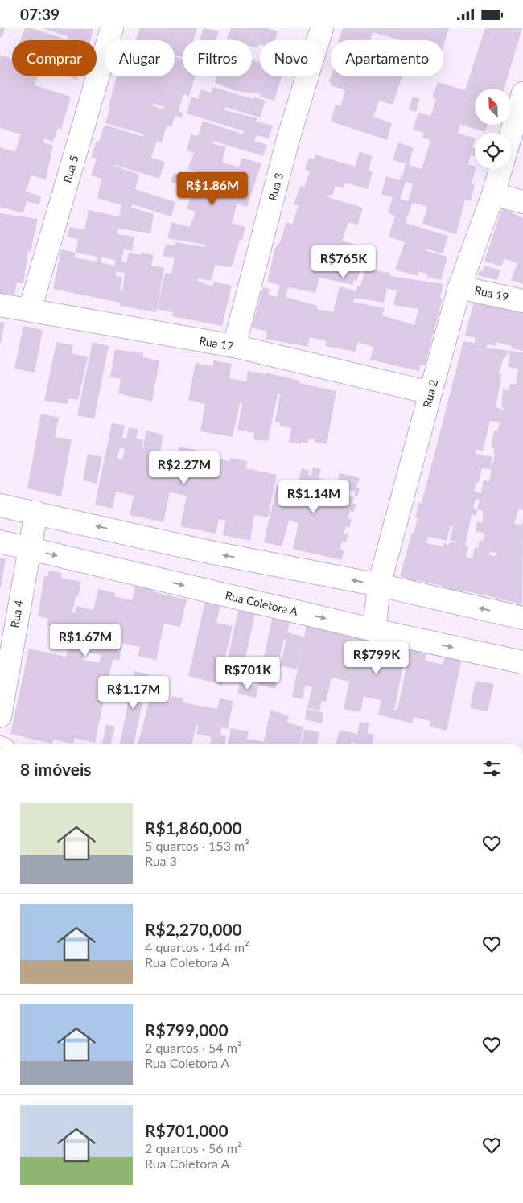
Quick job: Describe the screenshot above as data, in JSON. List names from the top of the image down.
{
  "streets": {
    "street": [
      "Rua 5",
      "Rua 3",
      "Rua 19",
      "Rua 17",
      "Rua 2",
      "Rua Coletora A",
      "Rua 4"
    ]
  },
  "crossings": [
    ["Rua 5", "Rua 17"],
    ["Rua 3", "Rua 17"],
    ["Rua 19", "Rua 2"],
    ["Rua 17", "Rua 2"],
    ["Rua 2", "Rua Coletora A"],
    ["Rua Coletora A", "Rua 4"]
  ],
  "north": "top left",
  "page": {
    "status": "07:39",
    "chip": [
      "Comprar",
      "Alugar",
      "Filtros",
      "Novo",
      "Apartamento"
    ],
    "price": [
      "R$1.86M",
      "R$765K",
      "R$2.27M",
      "R$1.14M",
      "R$1.67M",
      "R$799K",
      "R$701K",
      "R$1.17M"
    ],
    "heading": "8 imóveis",
    "list": [
      {
        "name": "R$1,860,000",
        "note": "5 quartos · 153 m² · Rua 3"
      },
      {
        "name": "R$2,270,000",
        "note": "4 quartos · 144 m² · Rua Coletora A"
      },
      {
        "name": "R$799,000",
        "note": "2 quartos · 54 m² · Rua Coletora A"
      },
      {
        "name": "R$701,000",
        "note": "2 quartos · 56 m² · Rua Coletora A"
      }
    ]
  }
}
